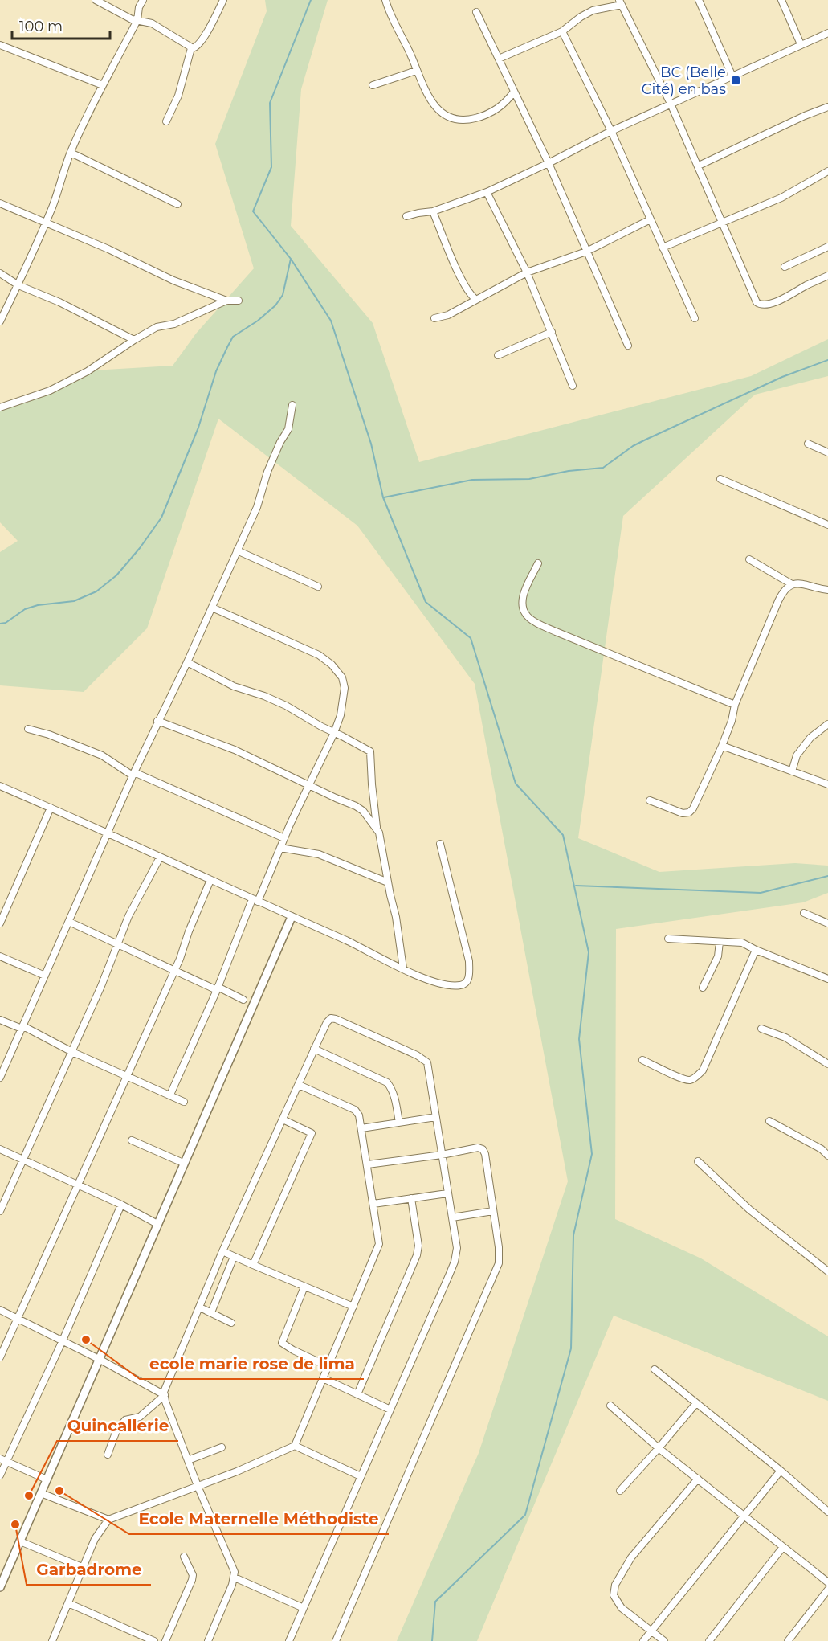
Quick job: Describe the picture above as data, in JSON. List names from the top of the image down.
{
  "places": {
    "transit": ["BC (Belle Cité) en bas"],
    "other": [
      "ecole marie rose de lima",
      "Ecole Maternelle Méthodiste",
      "Quincallerie",
      "Garbadrome"
    ]
  },
  "scale_bar": "100 m"
}
